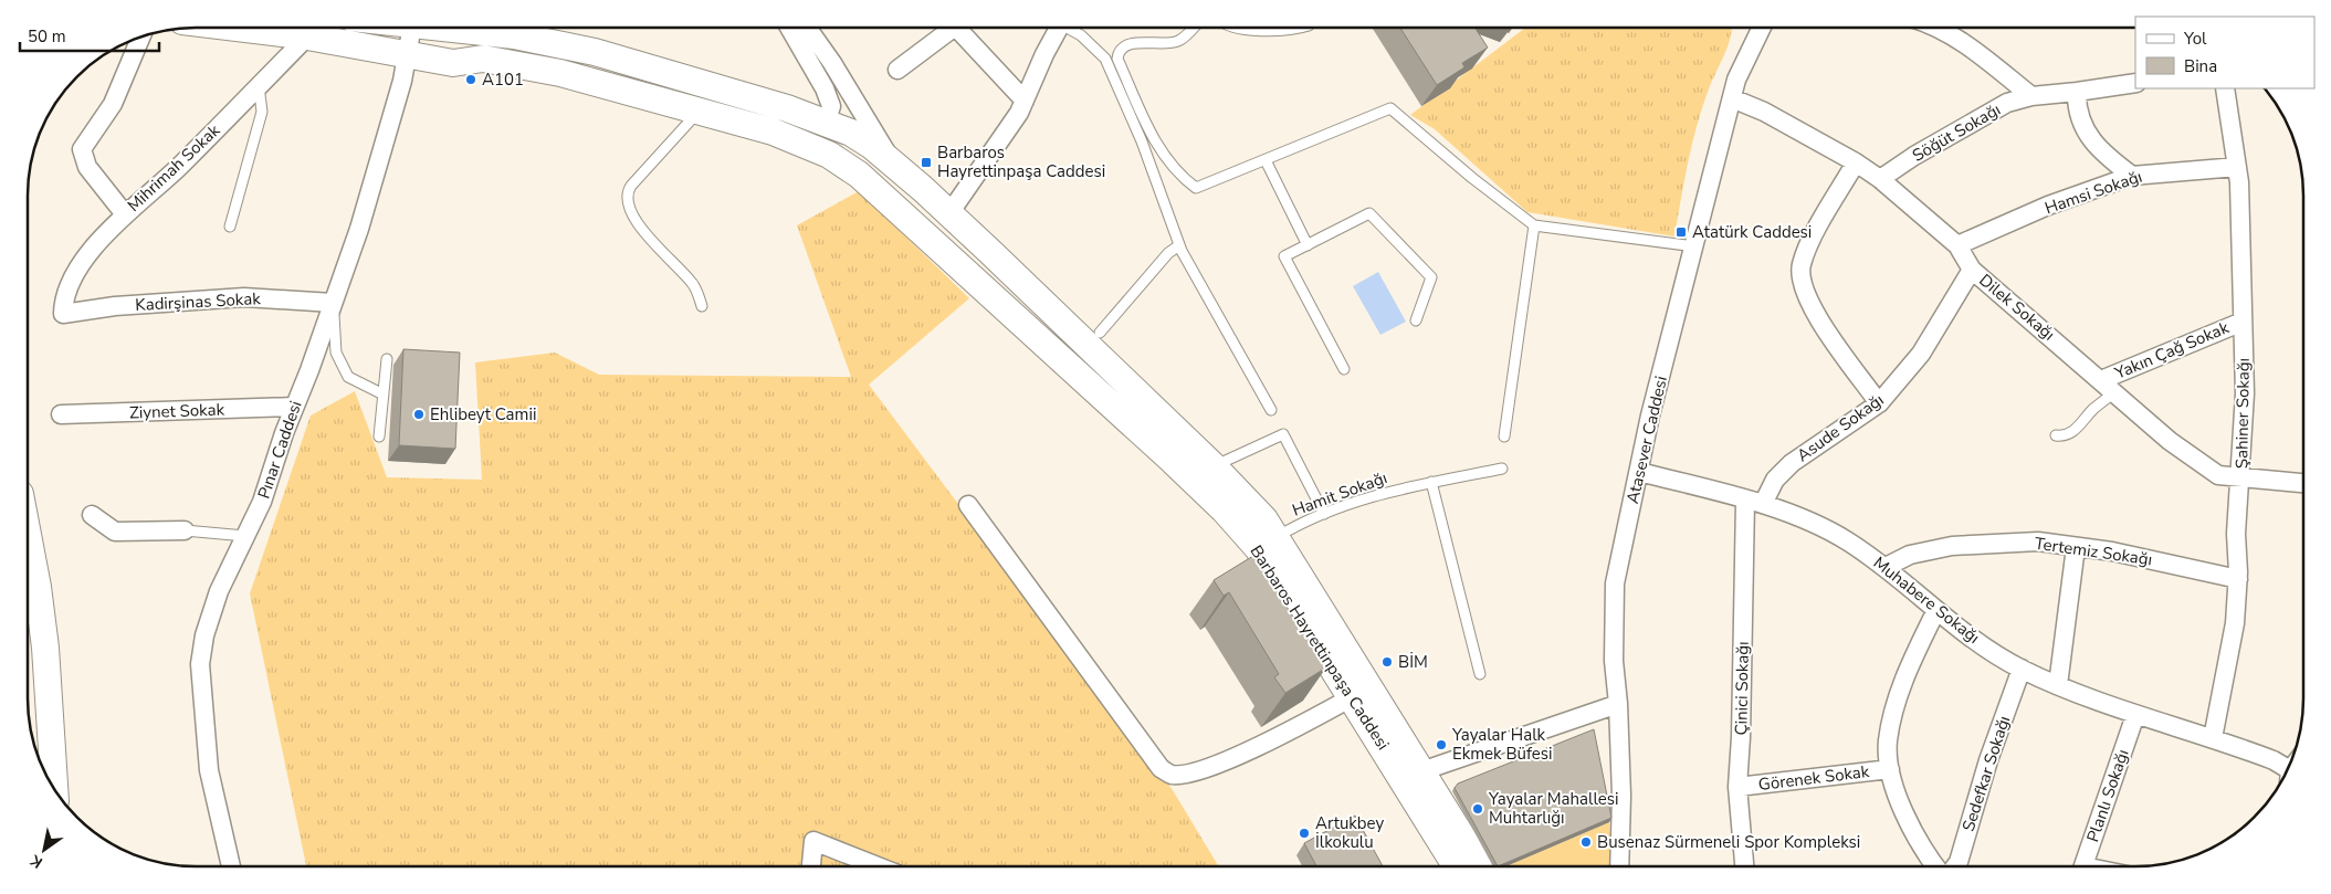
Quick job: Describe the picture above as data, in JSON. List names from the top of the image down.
{
  "streets": {
    "street": [
      "Söğüt Sokağı",
      "Mihrimah Sokak",
      "Hamsi Sokağı",
      "Kadirşinas Sokak",
      "Dilek Sokağı",
      "Yakın Çağ Sokak",
      "Ziynet Sokak",
      "Şahiner Sokağı",
      "Asude Sokağı",
      "Atasever Caddesi",
      "Pınar Caddesi",
      "Tertemiz Sokağı",
      "Muhabere Sokağı",
      "Barbaros Hayrettinpaşa Caddesi",
      "Çinici Sokağı",
      "Sedefkar Sokağı",
      "Görenek Sokak",
      "Planlı Sokağı"
    ],
    "lane": ["Hamit Sokağı"]
  },
  "crossings": [
    ["Söğüt Sokağı", "Dilek Sokağı"],
    ["Mihrimah Sokak", "Kadirşinas Sokak"],
    ["Mihrimah Sokak", "Barbaros Hayrettinpaşa Caddesi"],
    ["Hamsi Sokağı", "Dilek Sokağı"],
    ["Hamsi Sokağı", "Şahiner Sokağı"],
    ["Kadirşinas Sokak", "Pınar Caddesi"],
    ["Dilek Sokağı", "Yakın Çağ Sokak"],
    ["Dilek Sokağı", "Şahiner Sokağı"],
    ["Dilek Sokağı", "Asude Sokağı"],
    ["Dilek Sokağı", "Atasever Caddesi"],
    ["Yakın Çağ Sokak", "Şahiner Sokağı"],
    ["Ziynet Sokak", "Pınar Caddesi"],
    ["Şahiner Sokağı", "Tertemiz Sokağı"],
    ["Şahiner Sokağı", "Muhabere Sokağı"],
    ["Asude Sokağı", "Muhabere Sokağı"],
    ["Asude Sokağı", "Çinici Sokağı"],
    ["Atasever Caddesi", "Muhabere Sokağı"],
    ["Pınar Caddesi", "Barbaros Hayrettinpaşa Caddesi"],
    ["Hamit Sokağı", "Barbaros Hayrettinpaşa Caddesi"],
    ["Tertemiz Sokağı", "Muhabere Sokağı"],
    ["Muhabere Sokağı", "Çinici Sokağı"],
    ["Muhabere Sokağı", "Sedefkar Sokağı"],
    ["Muhabere Sokağı", "Planlı Sokağı"],
    ["Çinici Sokağı", "Görenek Sokak"]
  ],
  "places": {
    "other": [
      "A101",
      "Ehlibeyt Camii",
      "BİM",
      "Yayalar Halk Ekmek Büfesi",
      "Yayalar Mahallesi Muhtarlığı",
      "Artukbey İlkokulu",
      "Busenaz Sürmeneli Spor Kompleksi"
    ],
    "transit": ["Barbaros Hayrettinpaşa Caddesi", "Atatürk Caddesi̇"]
  },
  "legend": ["Yol", "Bina"],
  "scale_bar": "50 m",
  "north": "bottom left"
}
